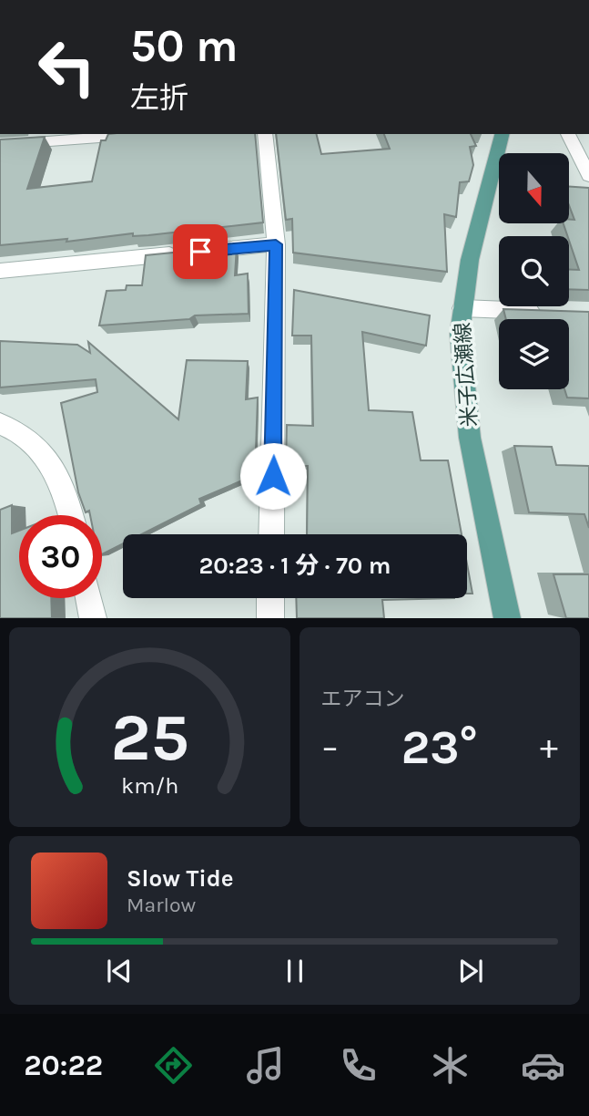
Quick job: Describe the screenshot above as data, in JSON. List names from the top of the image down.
{
  "streets": {
    "main road": ["米子広瀬線"]
  },
  "north": "bottom",
  "page": {
    "turn": ["50 m", "左折"],
    "limit": "30",
    "trip": "20:23 · 1 分 · 70 m",
    "tile": "エアコン",
    "heat": ["−", "23°", "+"],
    "song": ["Slow Tide", "Marlow"],
    "tabs": "20:22",
    "gauge": ["25", "km/h"]
  }
}
